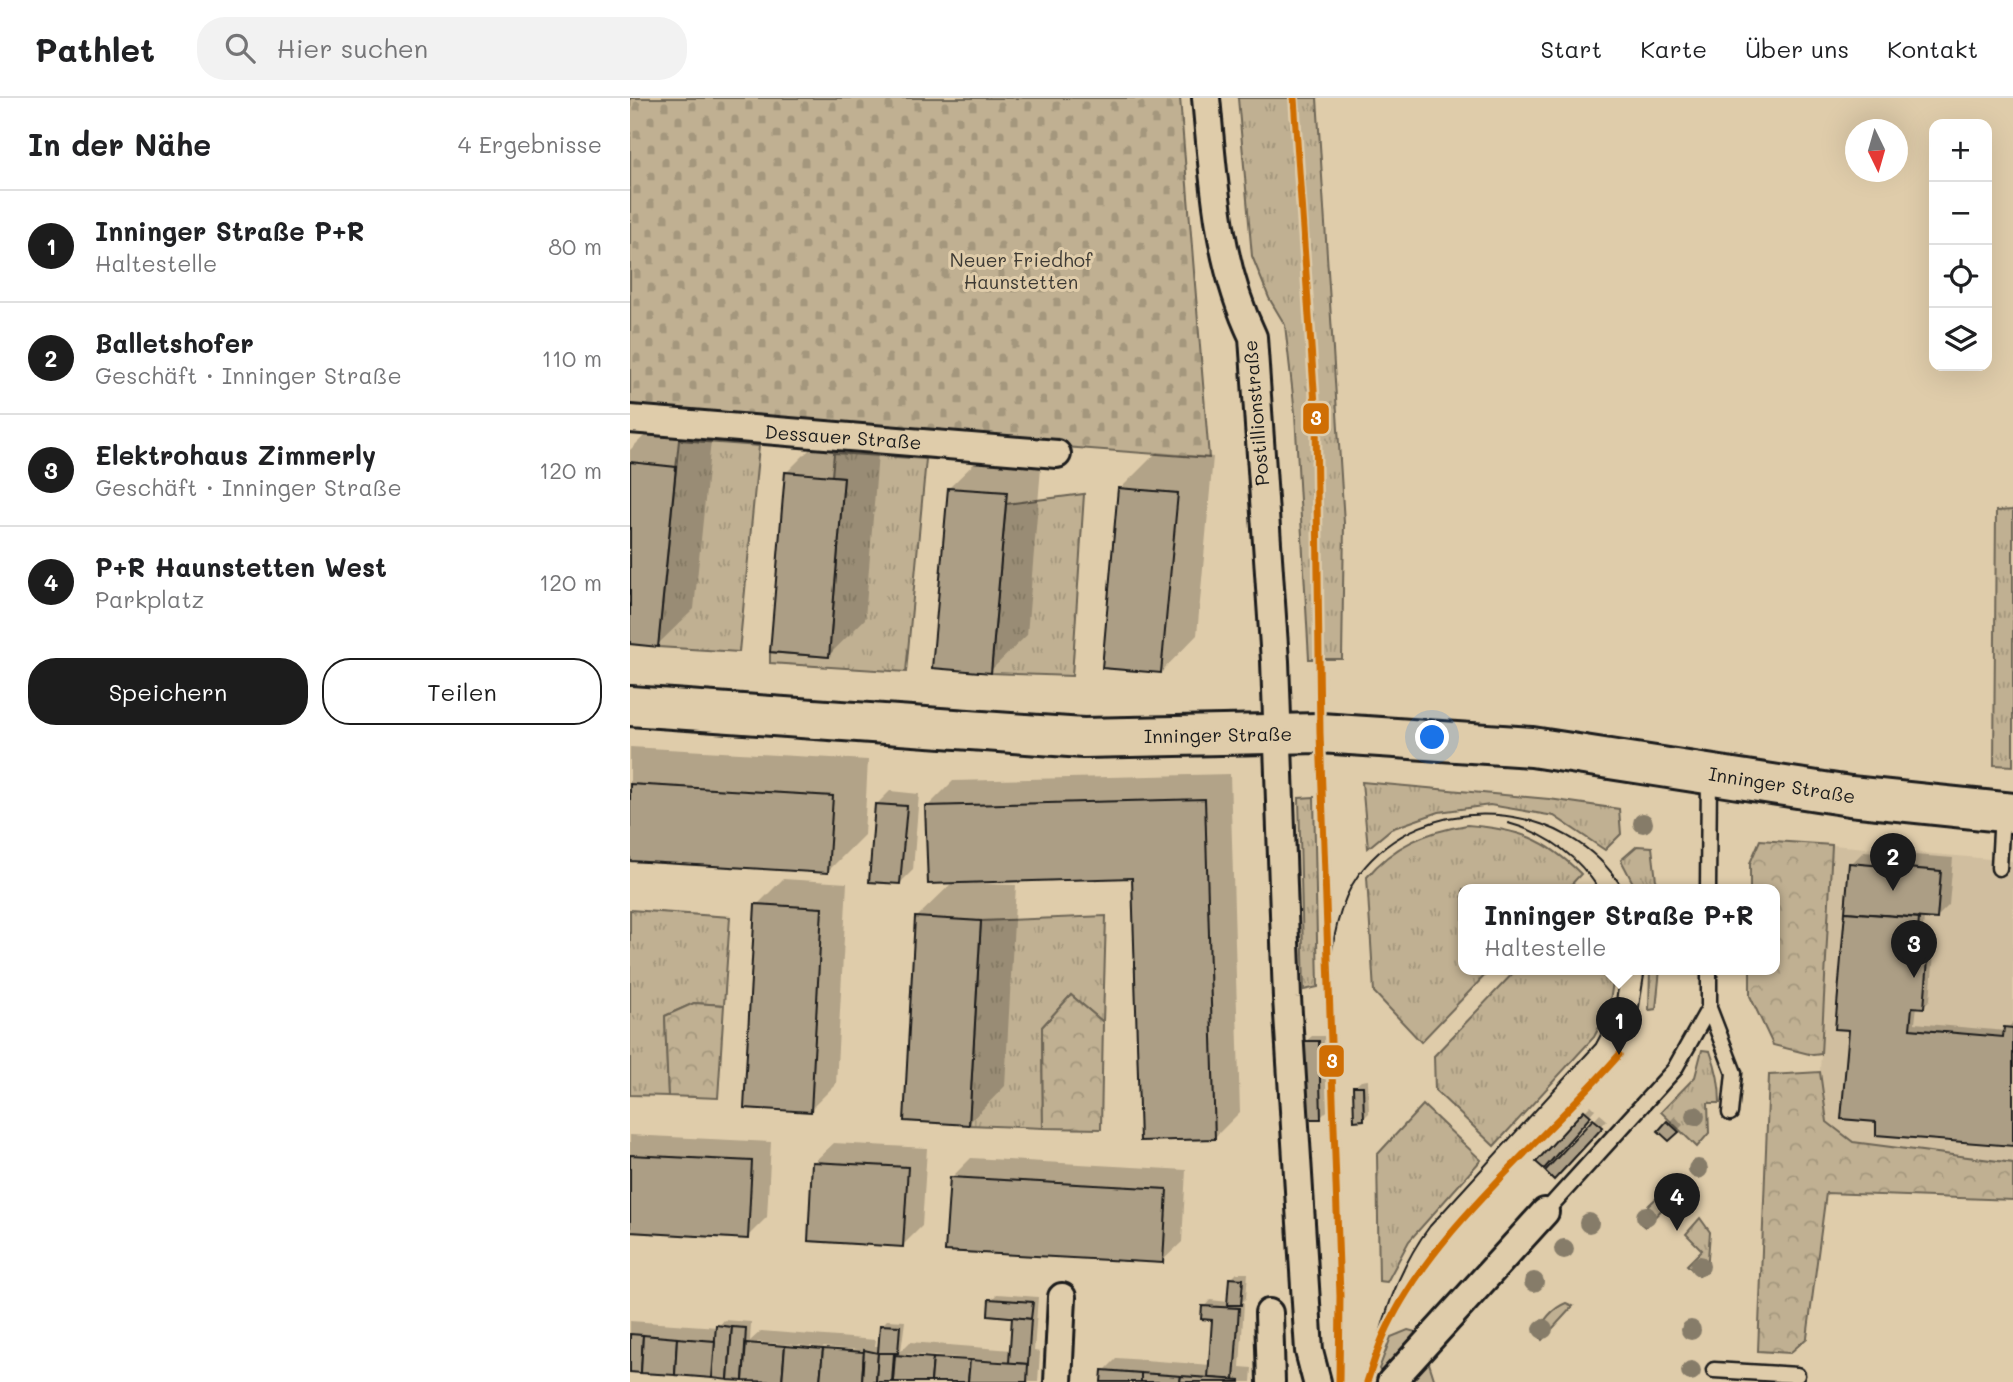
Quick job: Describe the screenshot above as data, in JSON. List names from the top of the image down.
{
  "streets": {
    "main road": ["Inninger Straße"],
    "street": ["Postillionstraße", "Dessauer Straße"]
  },
  "crossings": [
    ["Postillionstraße", "Inninger Straße"]
  ],
  "parks": ["Neuer Friedhof Haunstetten"],
  "lines": ["transit line 3"],
  "north": "bottom",
  "page": {
    "header": "Pathlet",
    "search": "Hier suchen",
    "nav": [
      "Start",
      "Karte",
      "Über uns",
      "Kontakt"
    ],
    "heading": ["In der Nähe", "4 Ergebnisse"],
    "map_buttons": ["+", "−"],
    "list": [
      {
        "mark": "1",
        "name": "Inninger Straße P+R",
        "note": "Haltestelle",
        "value": "80 m"
      },
      {
        "mark": "2",
        "name": "Balletshofer",
        "note": "Geschäft · Inninger Straße",
        "value": "110 m"
      },
      {
        "mark": "3",
        "name": "Elektrohaus Zimmerly",
        "note": "Geschäft · Inninger Straße",
        "value": "120 m"
      },
      {
        "mark": "4",
        "name": "P+R Haunstetten West",
        "note": "Parkplatz",
        "value": "120 m"
      }
    ],
    "buttons": ["Speichern", "Teilen"],
    "pins": [
      "2",
      "3",
      "1",
      "4"
    ],
    "popup": ["Inninger Straße P+R", "Haltestelle"]
  }
}
